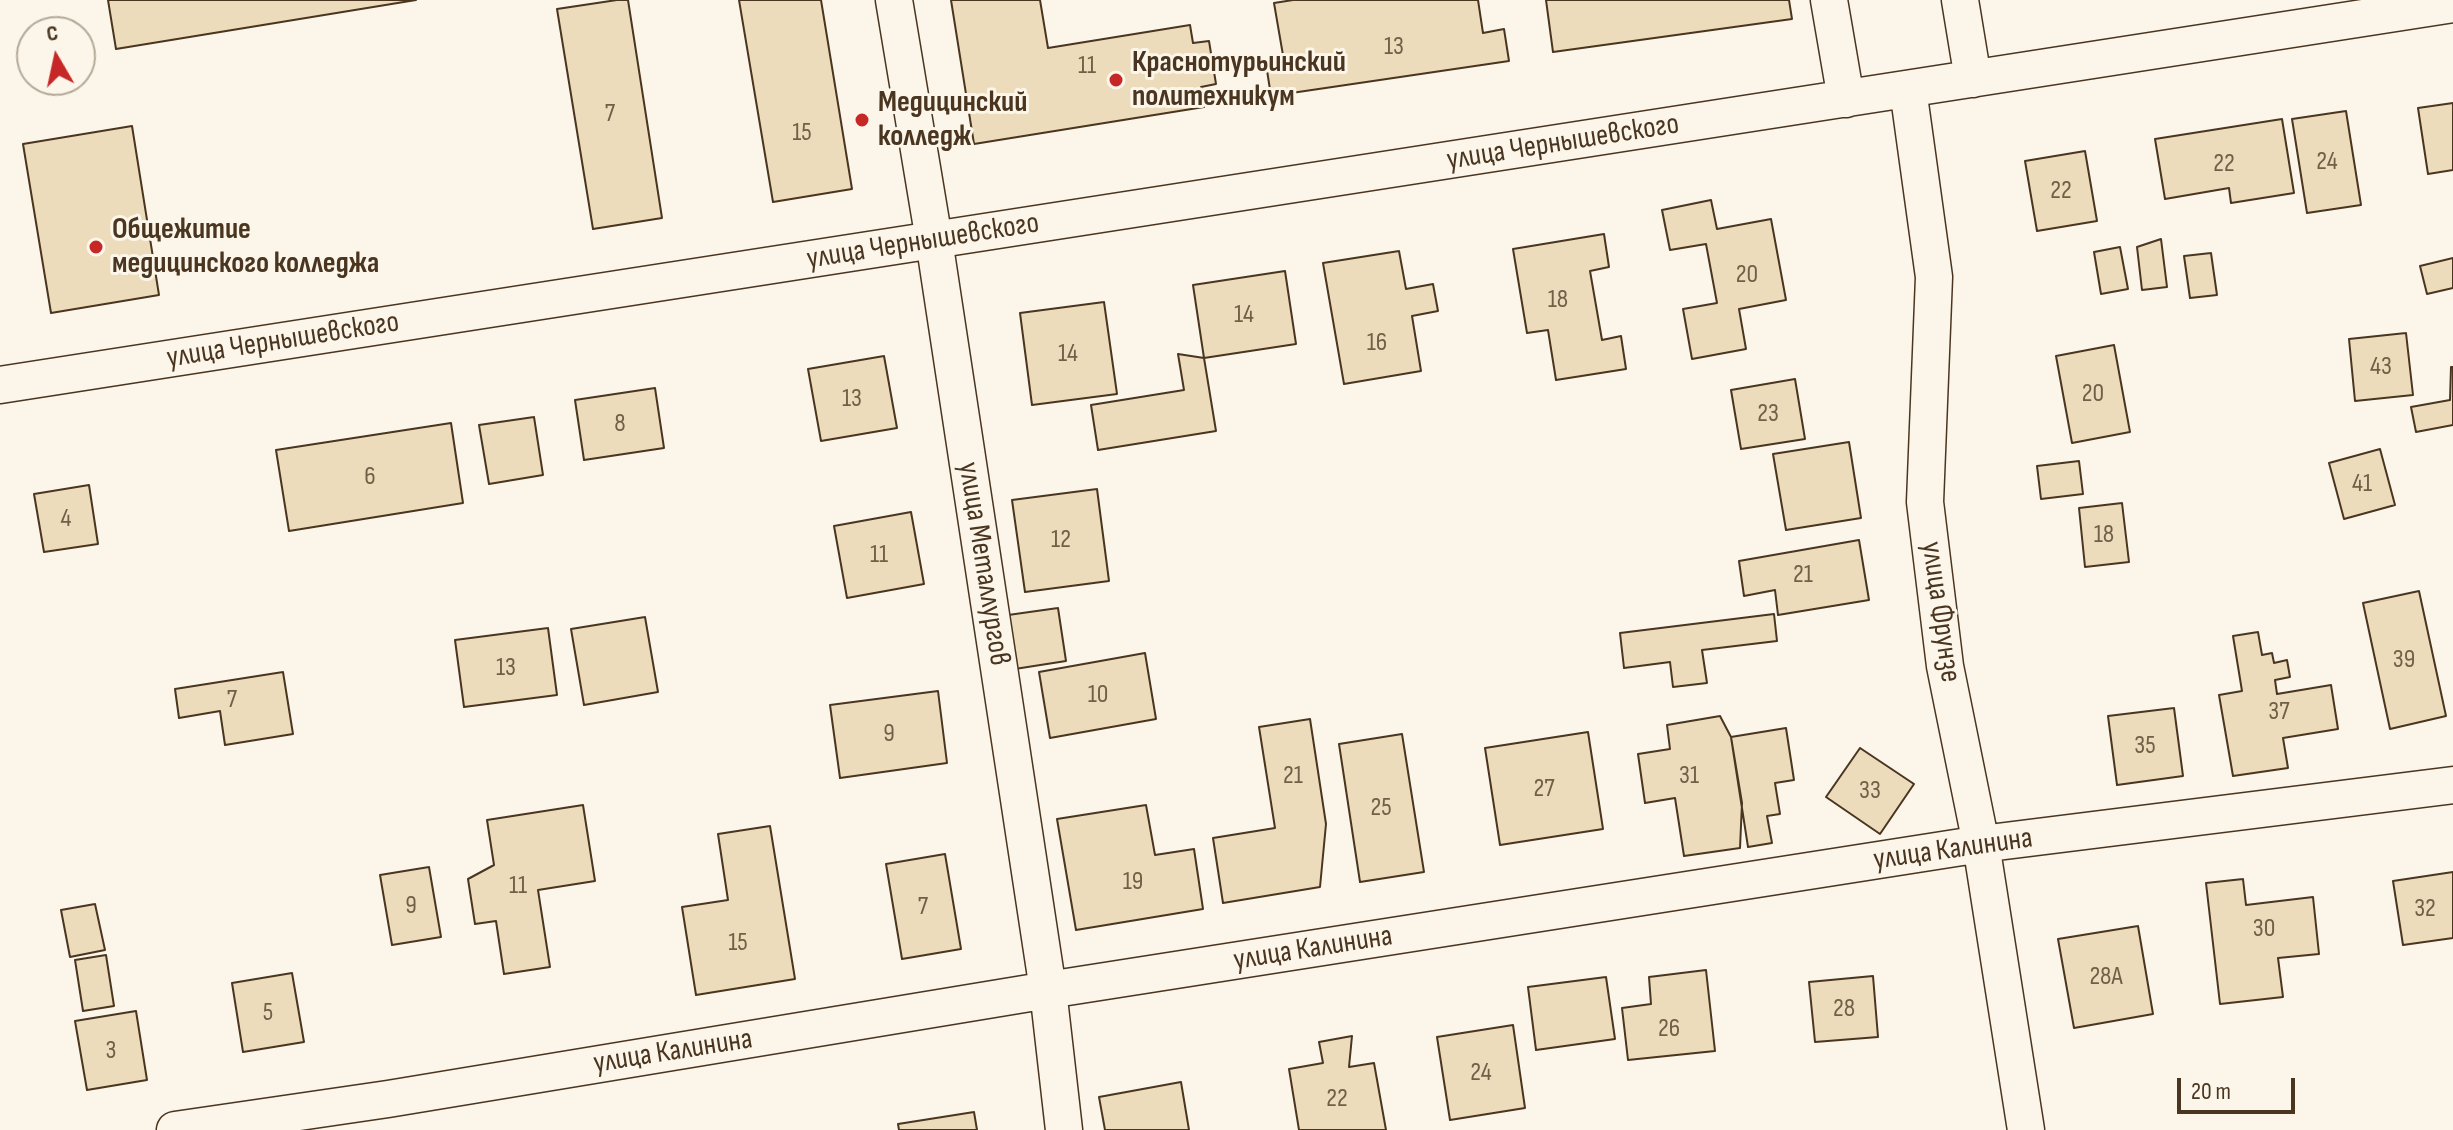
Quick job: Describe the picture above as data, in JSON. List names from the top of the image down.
{
  "streets": {
    "street": [
      "улица Чернышевского",
      "улица Металлургов",
      "улица Фрунзе",
      "улица Калинина"
    ]
  },
  "crossings": [
    ["улица Чернышевского", "улица Металлургов"],
    ["улица Чернышевского", "улица Фрунзе"],
    ["улица Металлургов", "улица Калинина"],
    ["улица Фрунзе", "улица Калинина"]
  ],
  "places": ["Краснотурьинский политехникум", "Медицинский колледж", "Общежитие медицинского колледжа"],
  "house_numbers": [
    "13",
    "11",
    "7",
    "15",
    "24",
    "22",
    "22",
    "20",
    "18",
    "14",
    "16",
    "14",
    "43",
    "20",
    "13",
    "23",
    "8",
    "6",
    "41",
    "4",
    "18",
    "12",
    "11",
    "21",
    "39",
    "13",
    "10",
    "7",
    "37",
    "9",
    "35",
    "21",
    "31",
    "27",
    "33",
    "25",
    "19",
    "11",
    "9",
    "7",
    "32",
    "30",
    "15",
    "28А",
    "28",
    "5",
    "26",
    "3",
    "24",
    "22"
  ],
  "scale_bar": "20 m",
  "north": "top"
}
